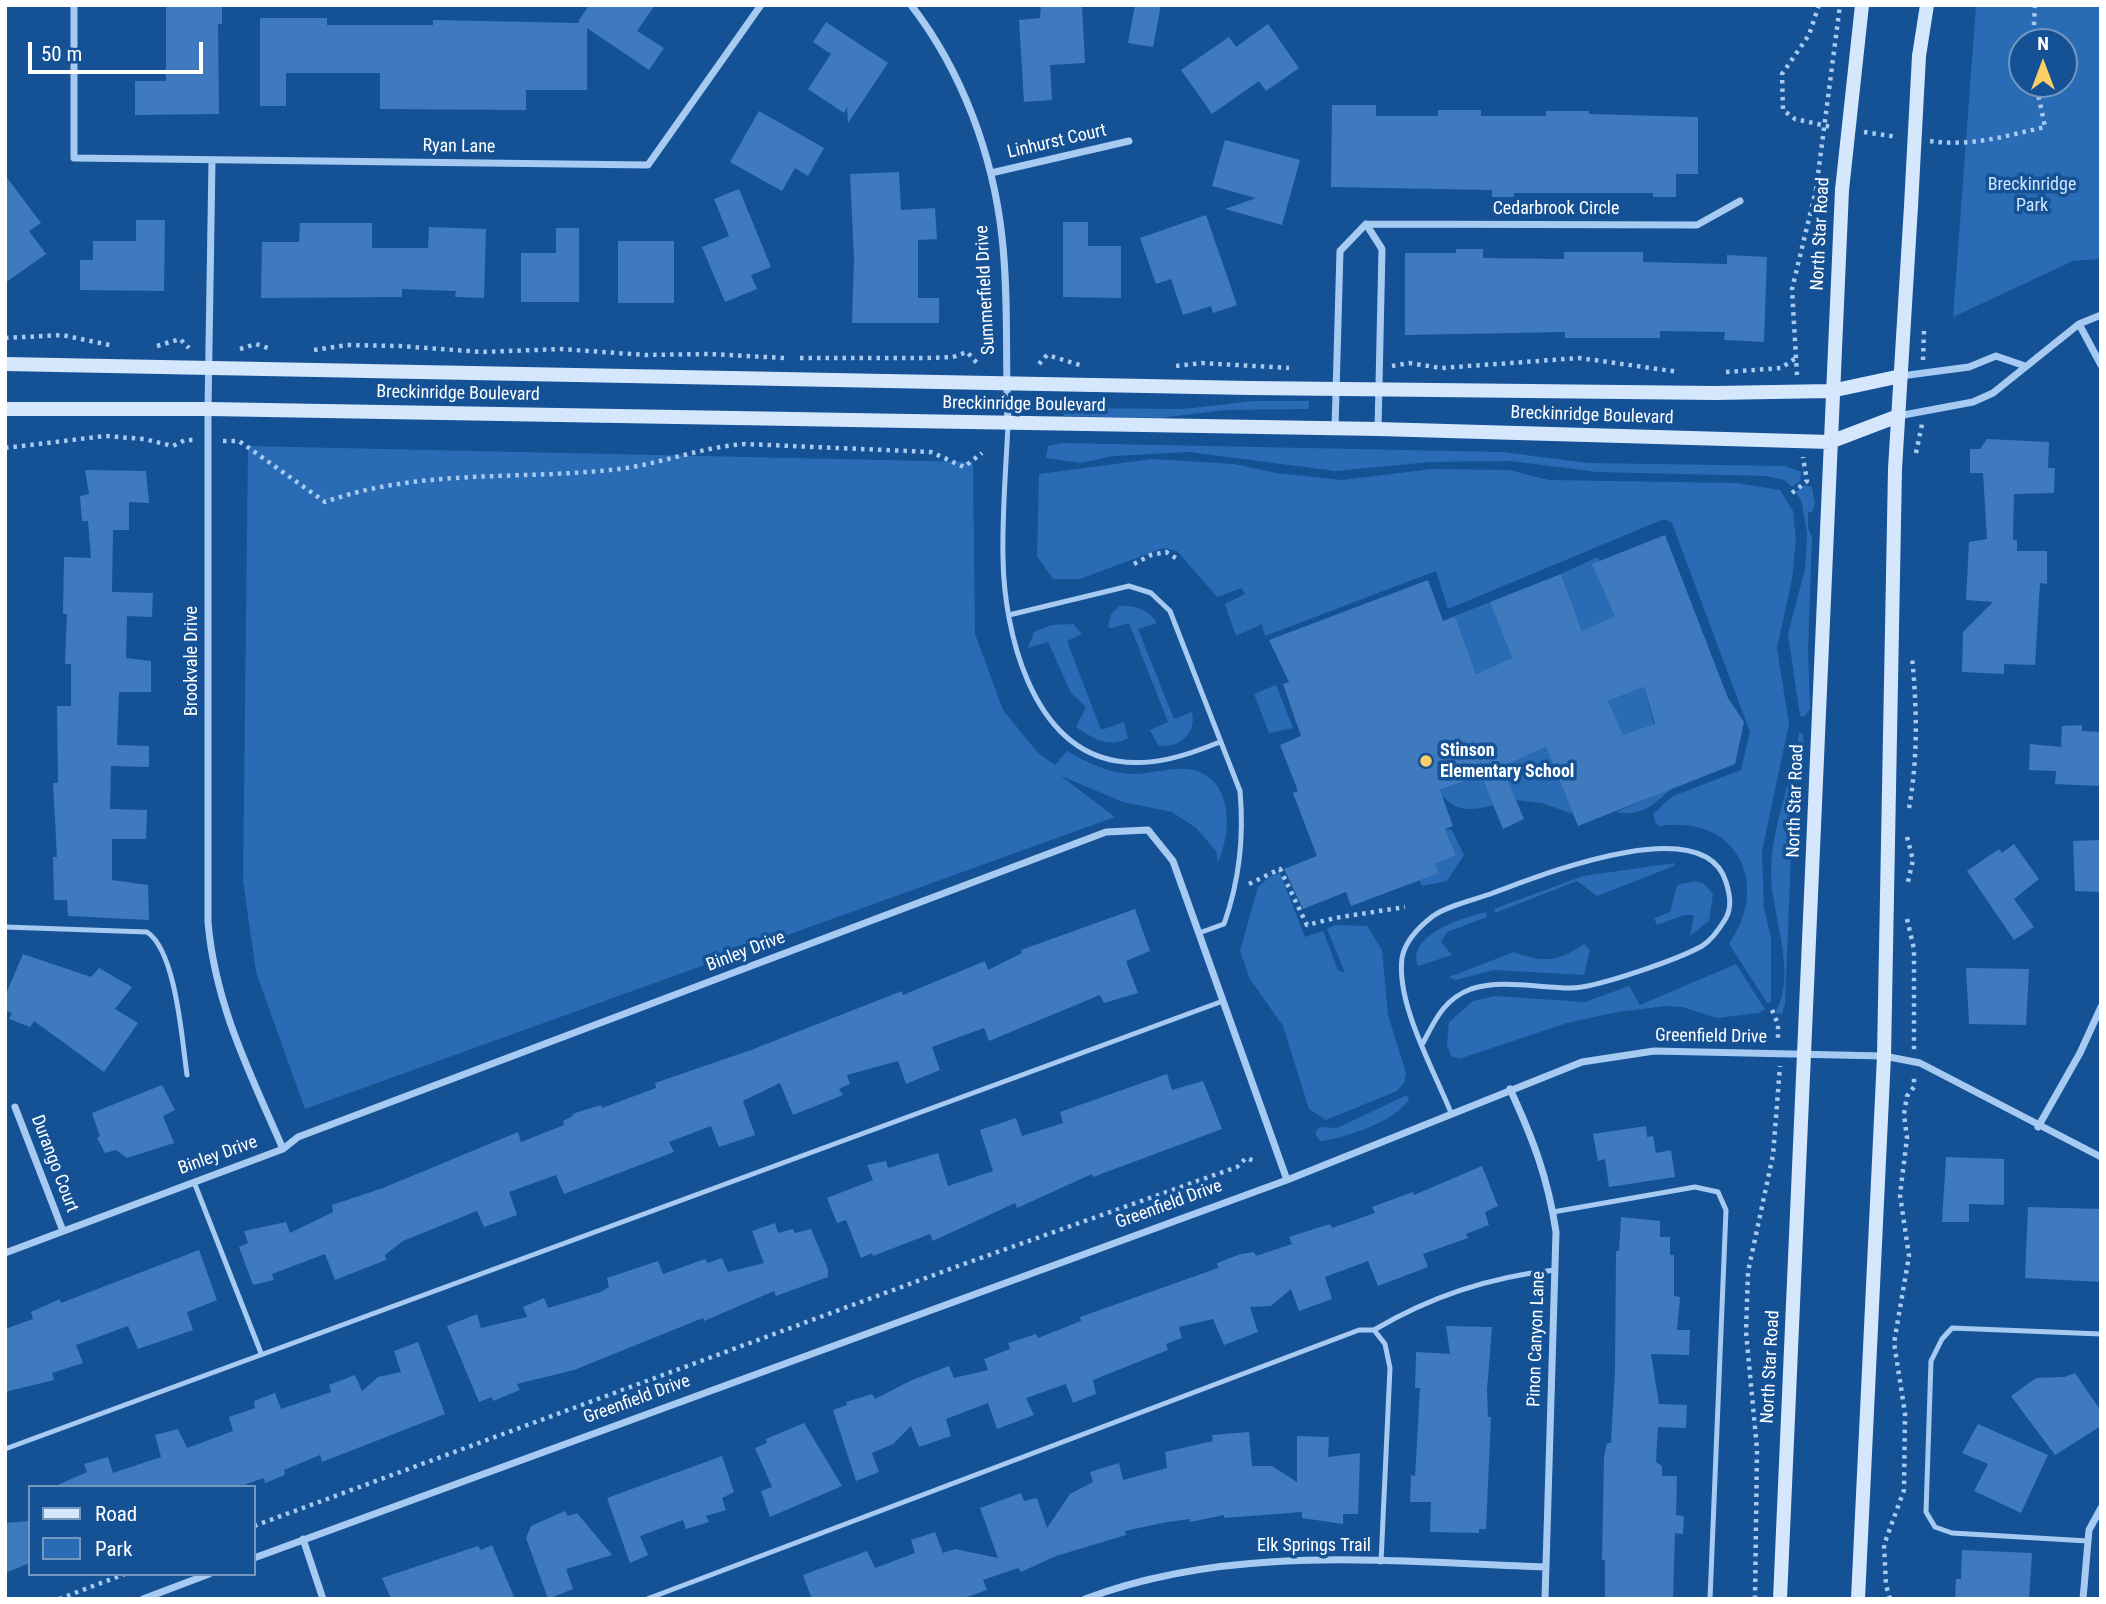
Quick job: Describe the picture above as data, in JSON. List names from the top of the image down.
{
  "streets": {
    "street": [
      "Linhurst Court",
      "Ryan Lane",
      "Cedarbrook Circle",
      "North Star Road",
      "Summerfield Drive",
      "Breckinridge Boulevard",
      "Brookvale Drive",
      "Binley Drive",
      "Greenfield Drive",
      "Durango Court",
      "Pinon Canyon Lane",
      "Elk Springs Trail"
    ]
  },
  "crossings": [
    ["Linhurst Court", "Summerfield Drive"],
    ["Ryan Lane", "Brookvale Drive"],
    ["North Star Road", "Breckinridge Boulevard"],
    ["North Star Road", "Greenfield Drive"],
    ["Summerfield Drive", "Breckinridge Boulevard"],
    ["Breckinridge Boulevard", "Brookvale Drive"],
    ["Brookvale Drive", "Binley Drive"],
    ["Binley Drive", "Greenfield Drive"],
    ["Binley Drive", "Durango Court"],
    ["Greenfield Drive", "Pinon Canyon Lane"],
    ["Pinon Canyon Lane", "Elk Springs Trail"]
  ],
  "parks": ["Breckinridge Park"],
  "places": ["Stinson Elementary School"],
  "legend": ["Road", "Park"],
  "scale_bar": "50 m",
  "north": "top"
}
